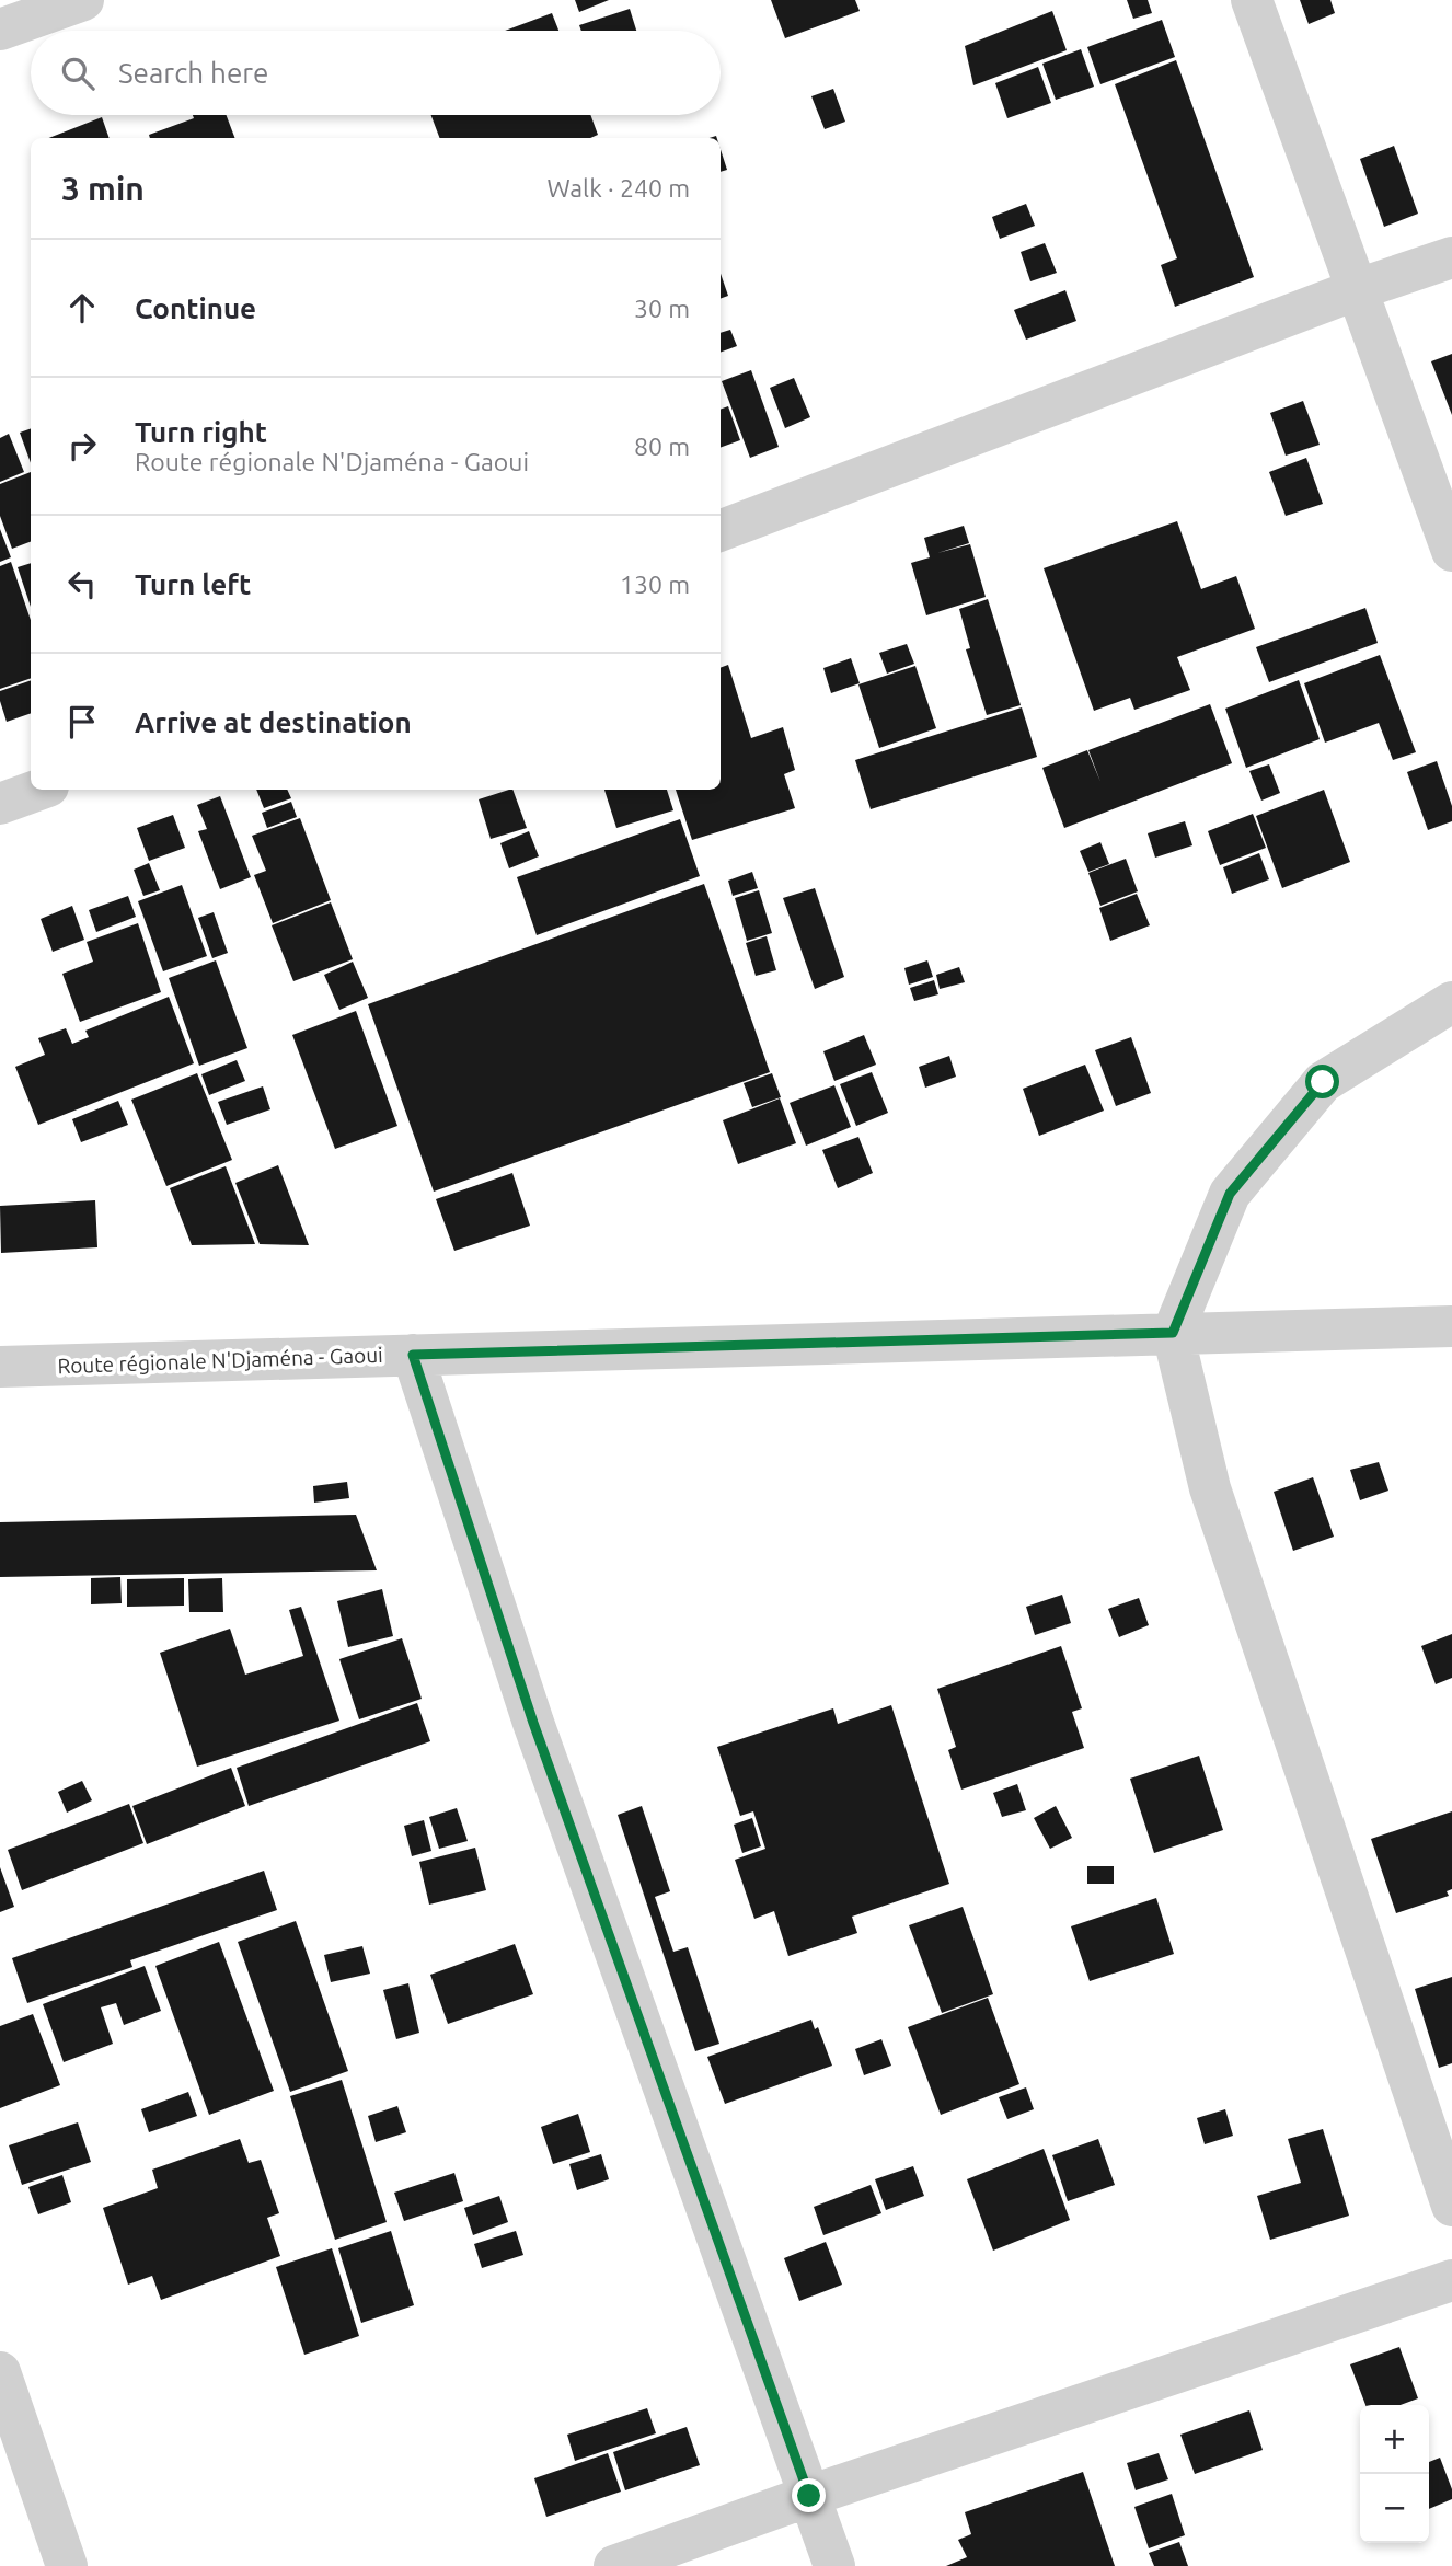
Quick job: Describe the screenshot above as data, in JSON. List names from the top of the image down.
{
  "streets": {
    "street": ["Route régionale N'Djaména - Gaoui"]
  },
  "page": {
    "search": "Search here",
    "heading": ["3 min", "Walk · 240 m"],
    "list": [
      ["Continue", "30 m"],
      ["Turn right", "Route régionale N'Djaména - Gaoui", "80 m"],
      ["Turn left", "130 m"],
      "Arrive at destination"
    ],
    "map_buttons": ["+", "−"]
  }
}
